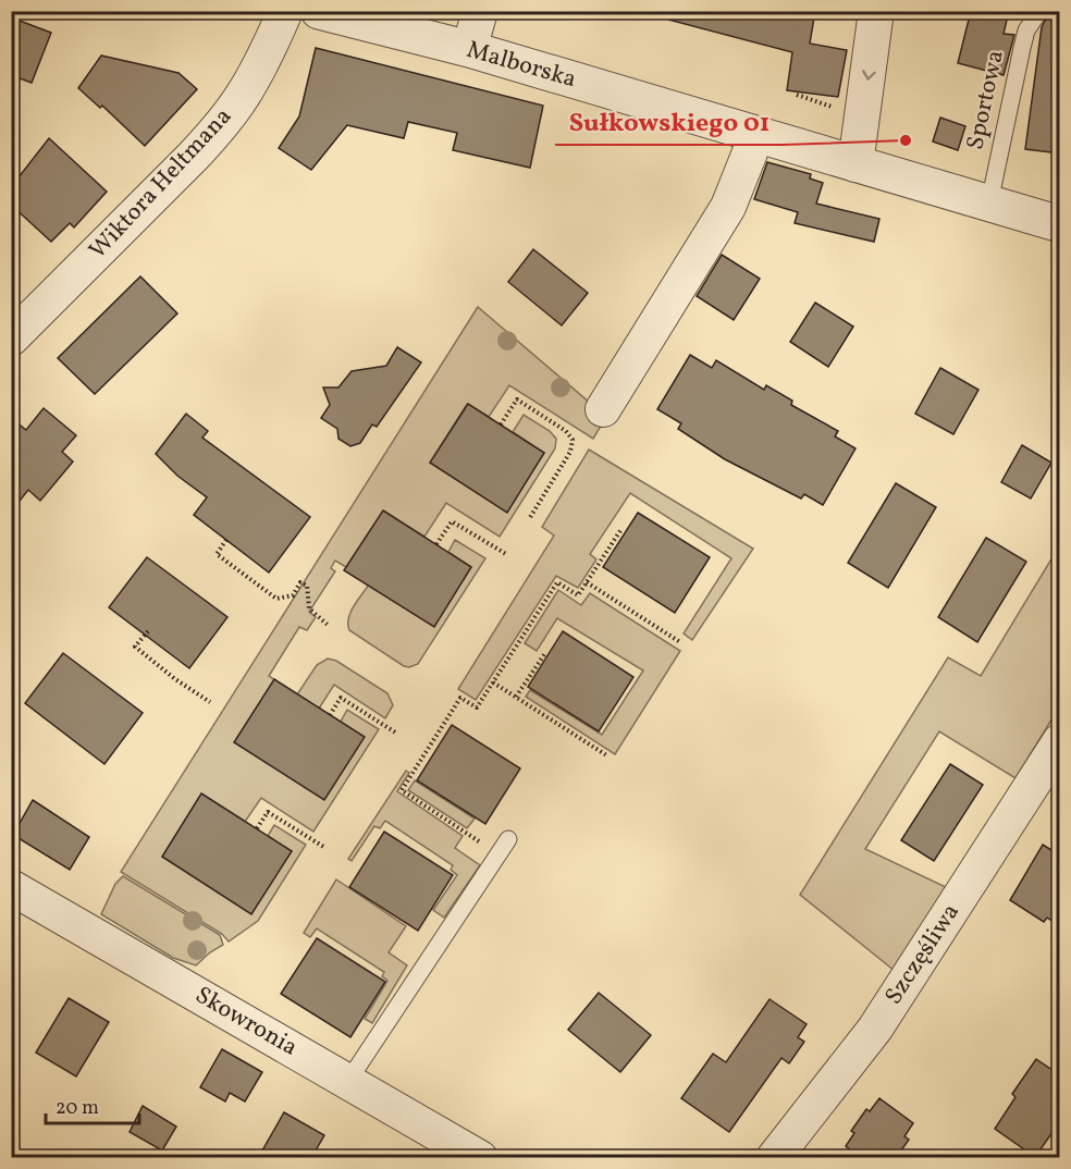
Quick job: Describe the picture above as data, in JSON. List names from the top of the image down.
{
  "streets": {
    "street": [
      "Malborska",
      "Wiktora Heltmana",
      "Szczęśliwa",
      "Skowronia"
    ],
    "lane": ["Sportowa"]
  },
  "crossings": [
    ["Malborska", "Sportowa"]
  ],
  "places": ["Sułkowskiego 01"],
  "scale_bar": "20 m"
}
